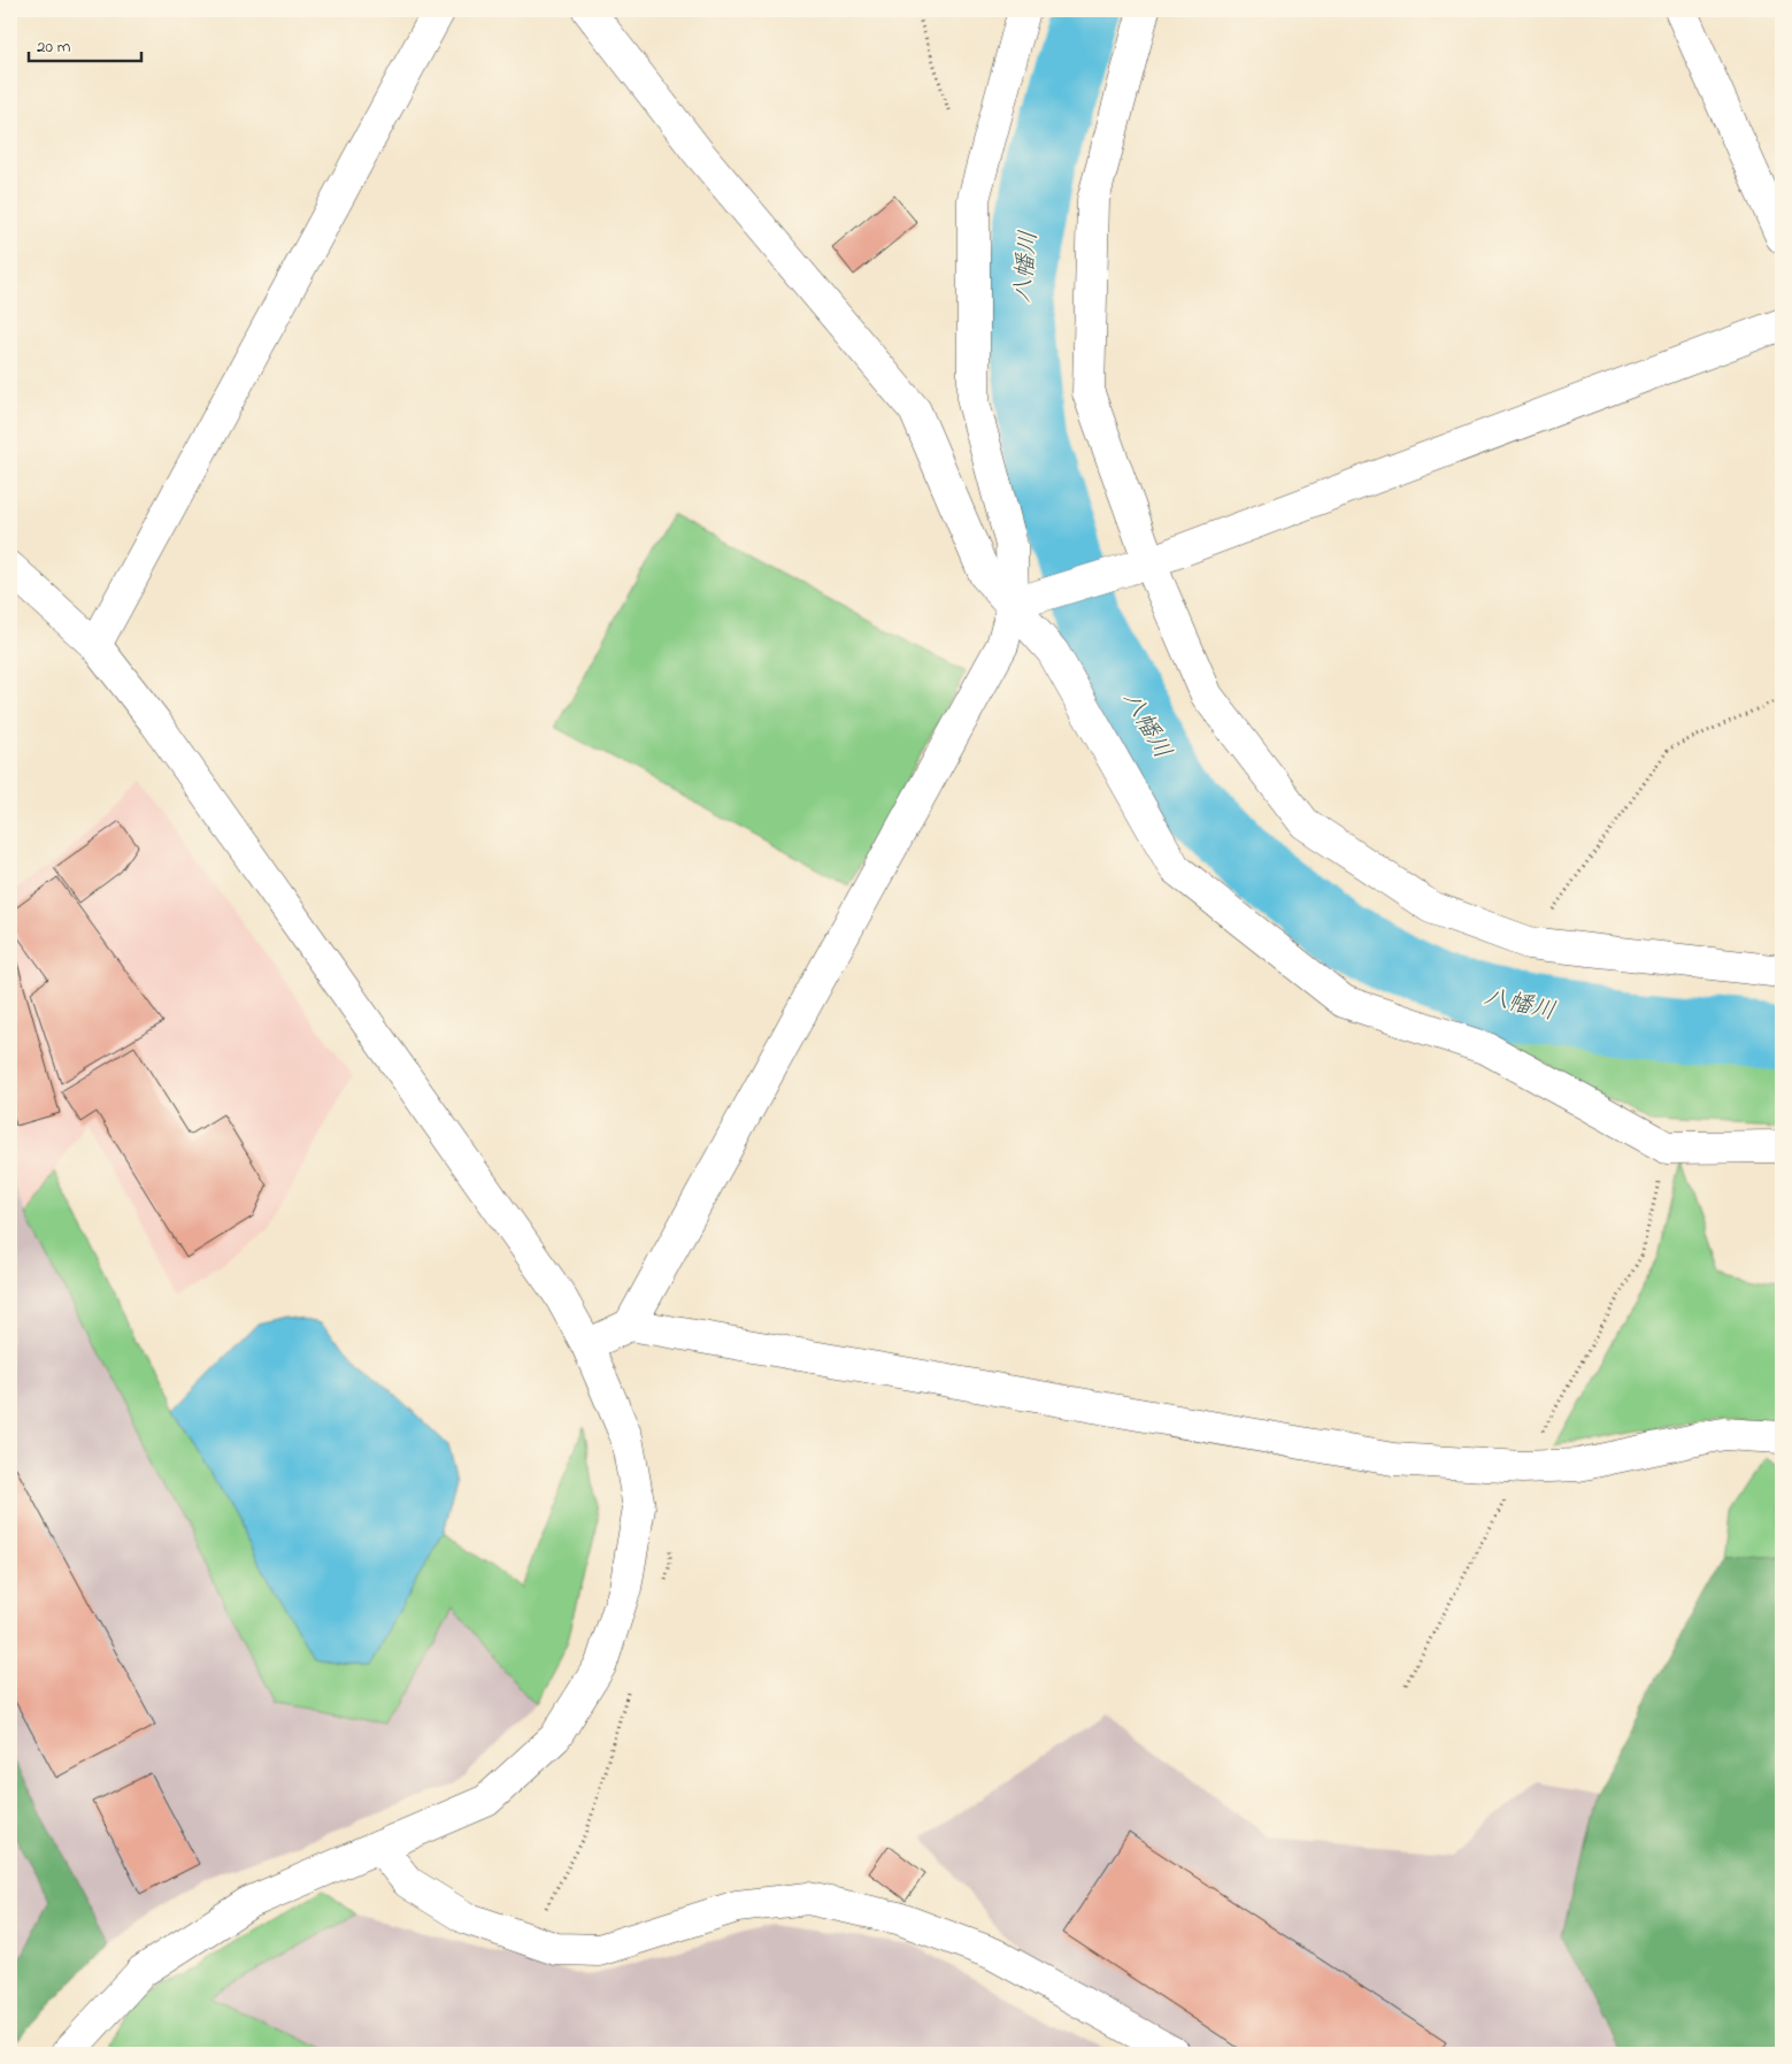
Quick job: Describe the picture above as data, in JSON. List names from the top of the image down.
{
  "water": ["八幡川"],
  "scale_bar": "20 m"
}
